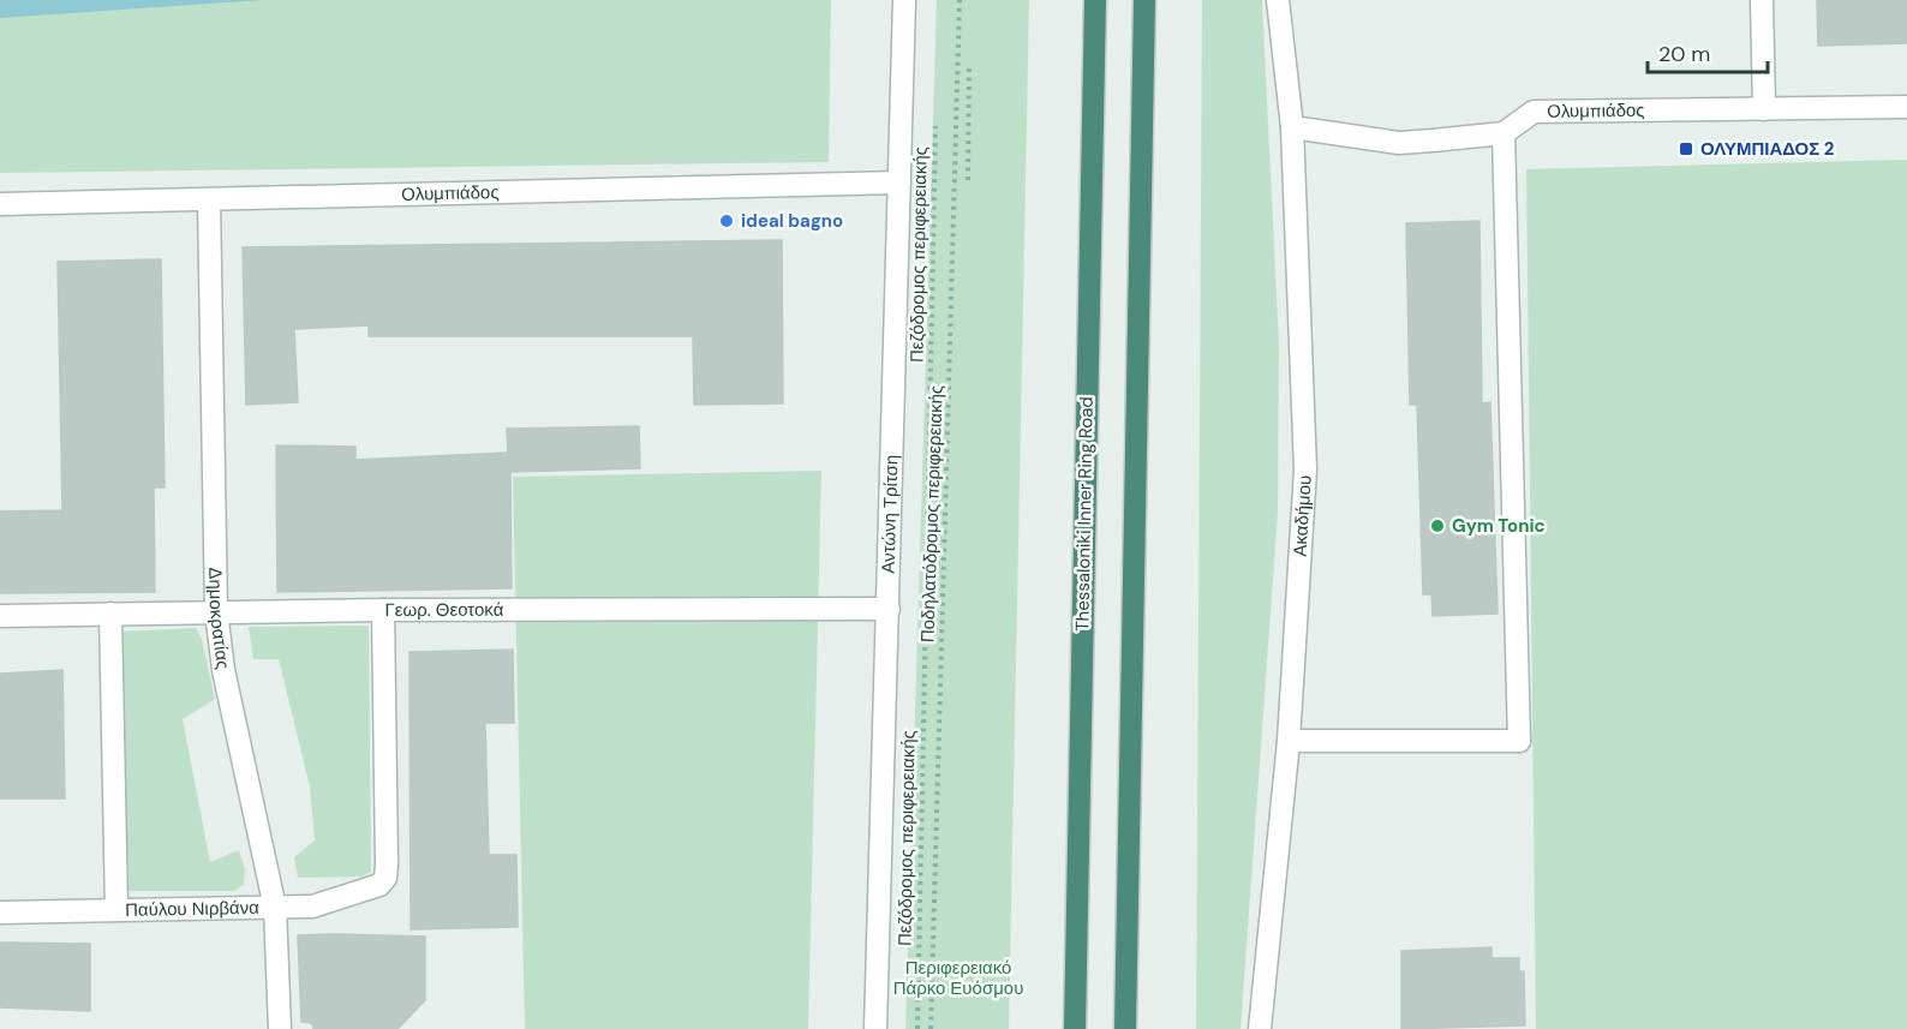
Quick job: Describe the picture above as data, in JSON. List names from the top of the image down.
{
  "streets": {
    "highway": ["Thessaloniki Inner Ring Road"],
    "street": [
      "Ολυμπιάδος",
      "Αντώνη Τρίτση",
      "Ακαδήμου",
      "Γεωρ. Θεοτοκά",
      "Δημοκρατίας",
      "Παύλου Νιρβάνα"
    ],
    "path": ["Πεζόδρομος περιφερειακής", "Ποδηλατόδρομος περιφερειακής"]
  },
  "crossings": [
    ["Ολυμπιάδος", "Αντώνη Τρίτση"],
    ["Ολυμπιάδος", "Δημοκρατίας"],
    ["Αντώνη Τρίτση", "Γεωρ. Θεοτοκά"],
    ["Γεωρ. Θεοτοκά", "Δημοκρατίας"],
    ["Γεωρ. Θεοτοκά", "Παύλου Νιρβάνα"],
    ["Δημοκρατίας", "Παύλου Νιρβάνα"]
  ],
  "parks": ["Περιφερειακό Πάρκο Ευόσμου"],
  "places": {
    "transit": ["ΟΛΥΜΠΙΑΔΟΣ 2"],
    "other": ["ideal bagno", "Gym Tonic"]
  },
  "scale_bar": "20 m"
}
